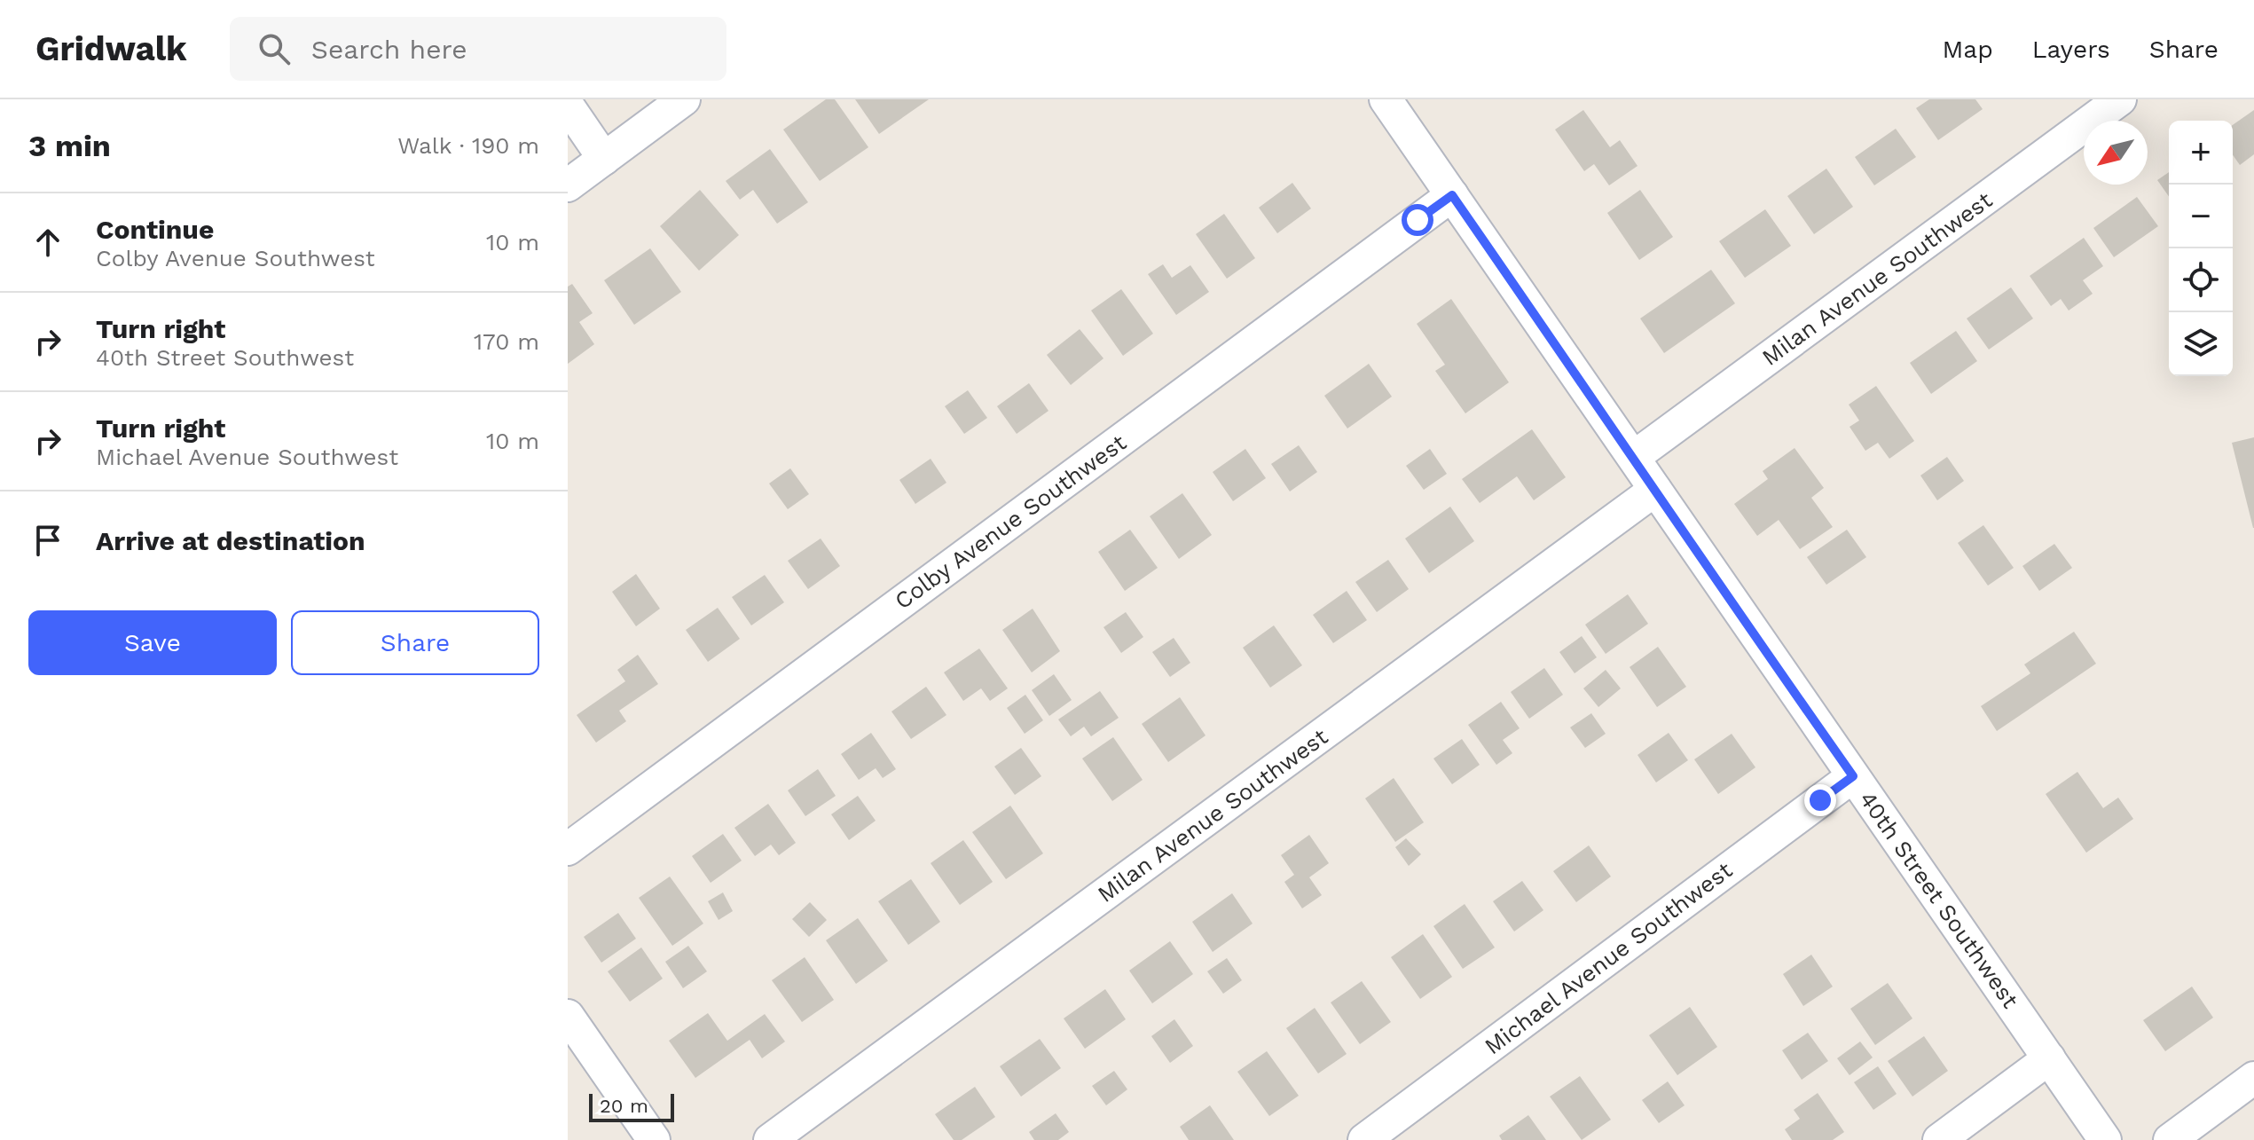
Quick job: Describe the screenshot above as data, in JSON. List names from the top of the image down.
{
  "streets": {
    "street": [
      "Milan Avenue Southwest",
      "Colby Avenue Southwest",
      "40th Street Southwest",
      "Michael Avenue Southwest"
    ]
  },
  "crossings": [
    ["Milan Avenue Southwest", "40th Street Southwest"],
    ["Colby Avenue Southwest", "40th Street Southwest"],
    ["40th Street Southwest", "Michael Avenue Southwest"]
  ],
  "scale_bar": "20 m",
  "north": "bottom left",
  "page": {
    "header": "Gridwalk",
    "search": "Search here",
    "nav": ["Map", "Layers", "Share"],
    "heading": ["3 min", "Walk · 190 m"],
    "map_buttons": ["+", "−"],
    "list": [
      ["Continue", "Colby Avenue Southwest", "10 m"],
      ["Turn right", "40th Street Southwest", "170 m"],
      ["Turn right", "Michael Avenue Southwest", "10 m"],
      "Arrive at destination"
    ],
    "buttons": ["Save", "Share"],
    "scale": "20 m"
  }
}
